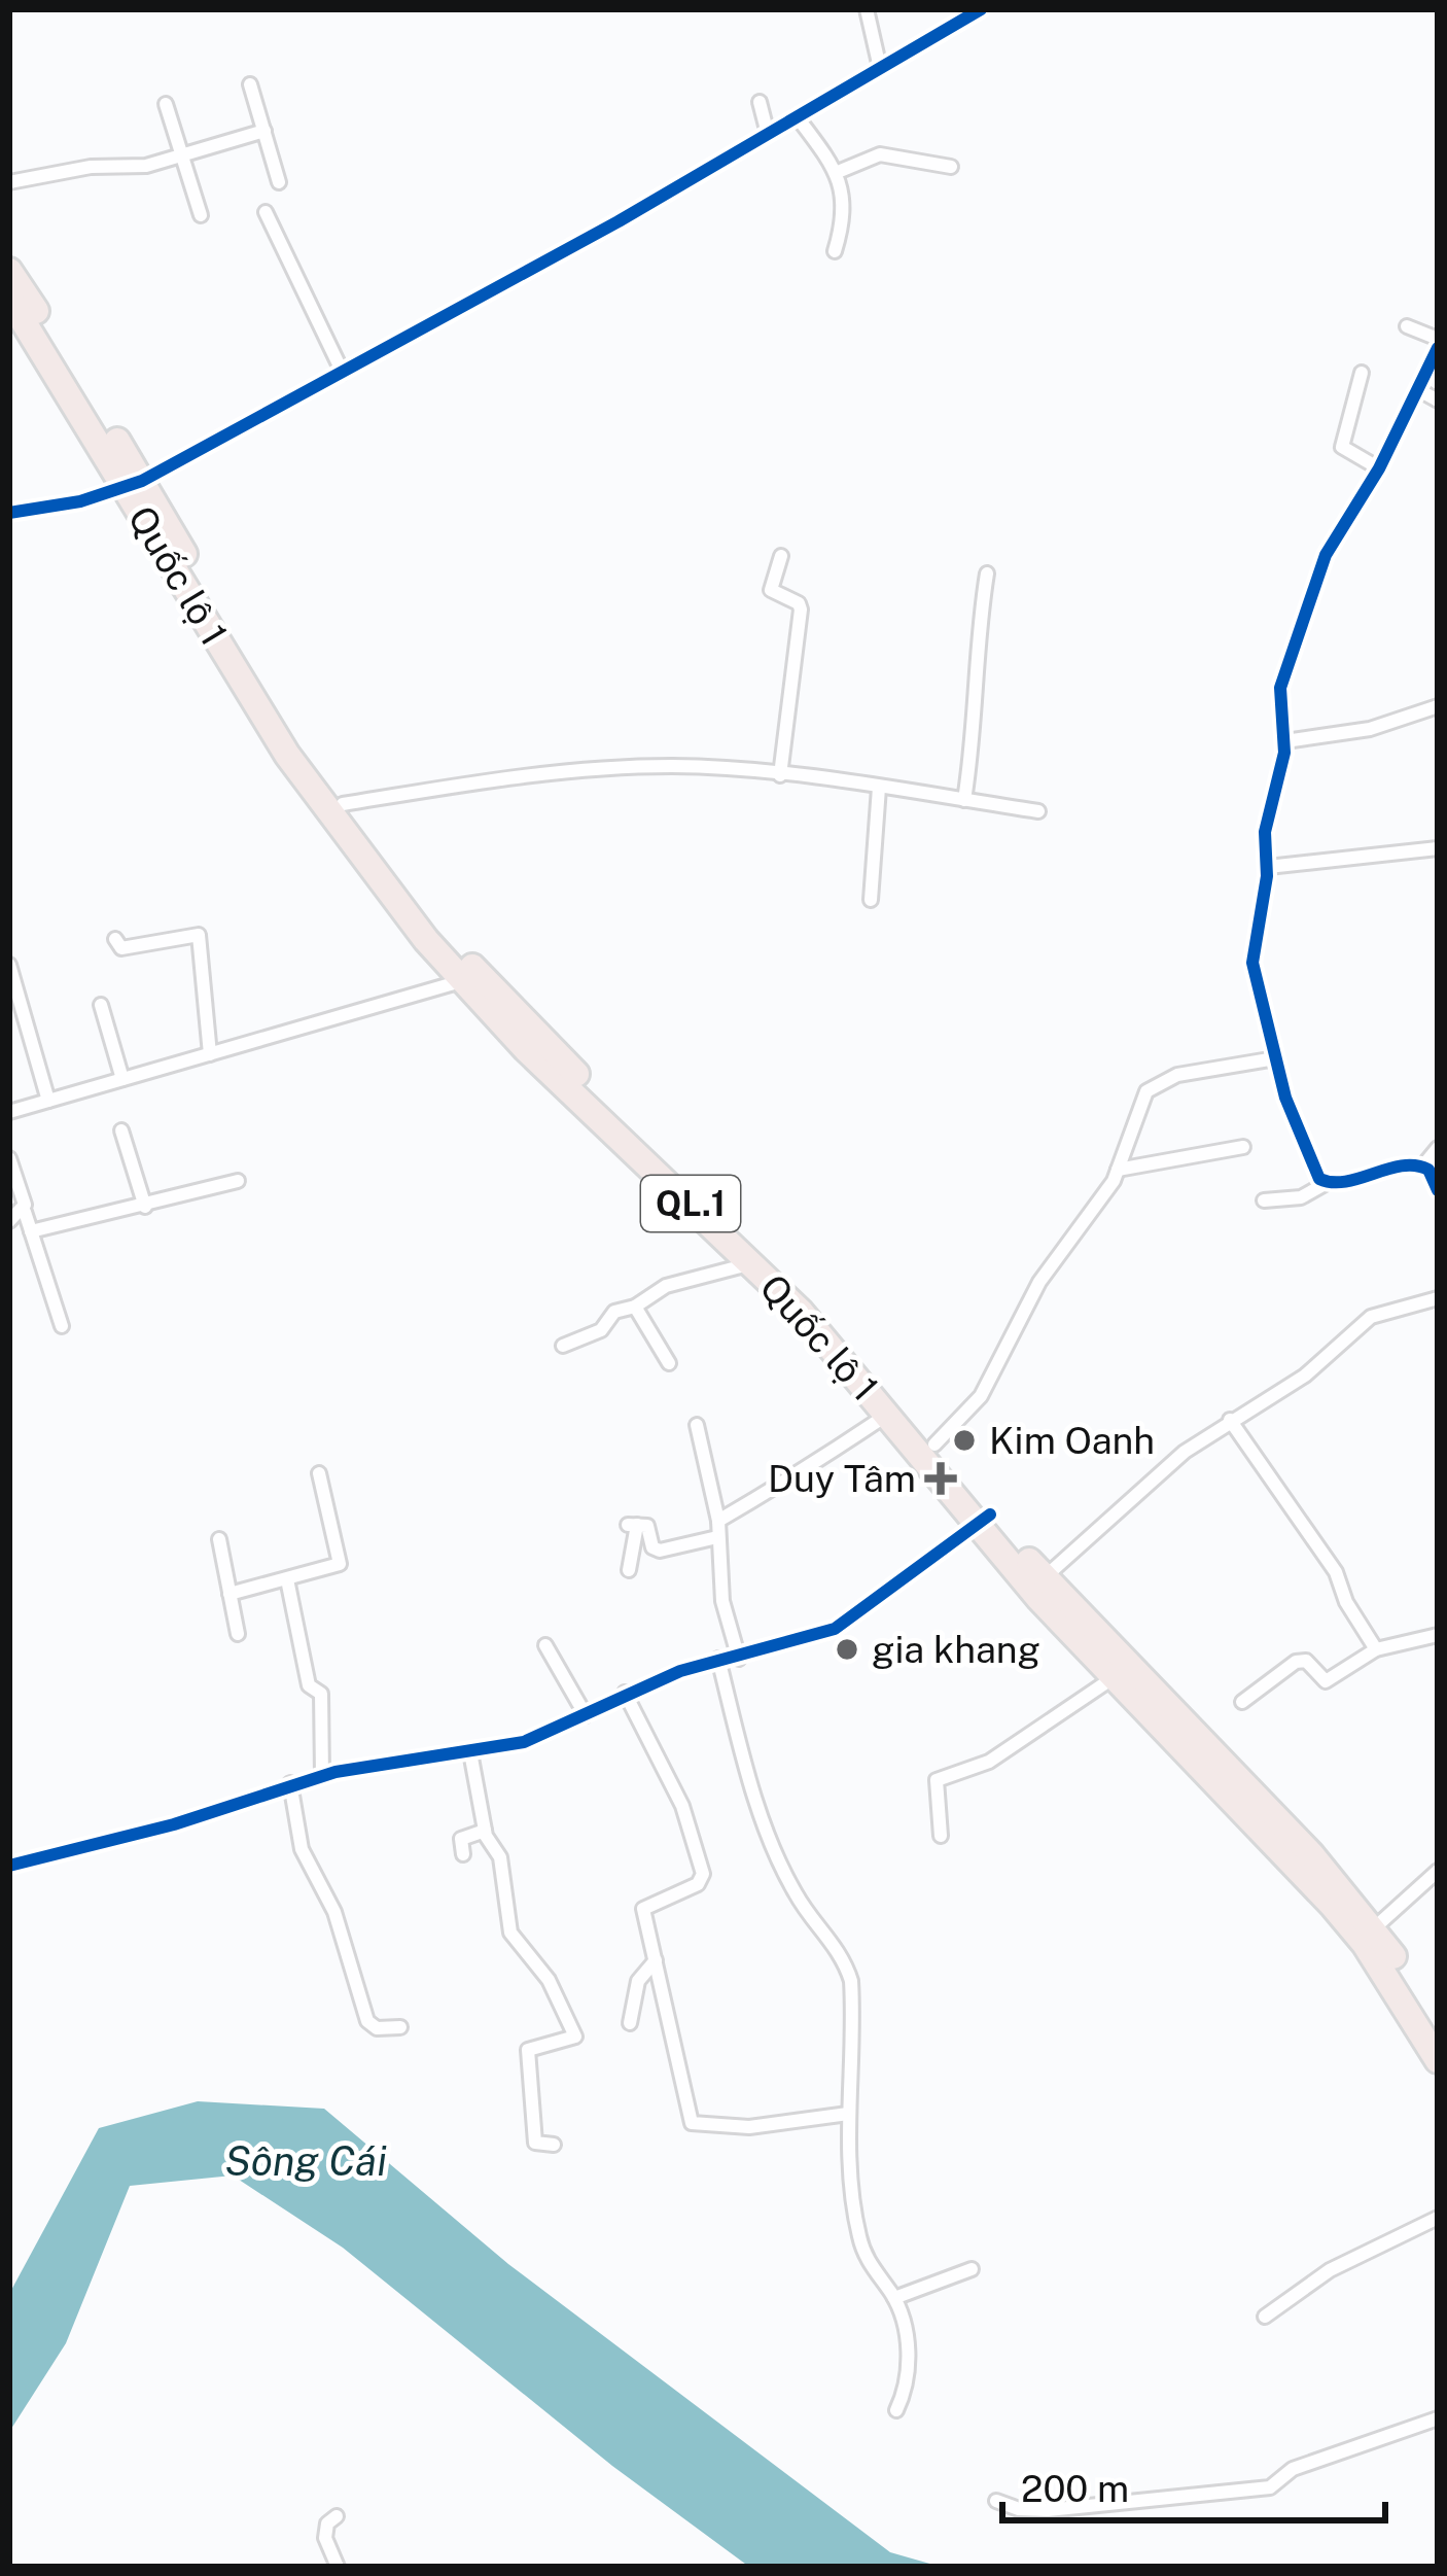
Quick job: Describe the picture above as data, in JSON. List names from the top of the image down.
{
  "streets": {
    "highway": ["Quốc lộ 1", "QL.1"]
  },
  "water": ["Sông Cái"],
  "places": {
    "other": ["Kim Oanh", "gia khang"],
    "health": ["Duy Tâm"]
  },
  "scale_bar": "200 m"
}
